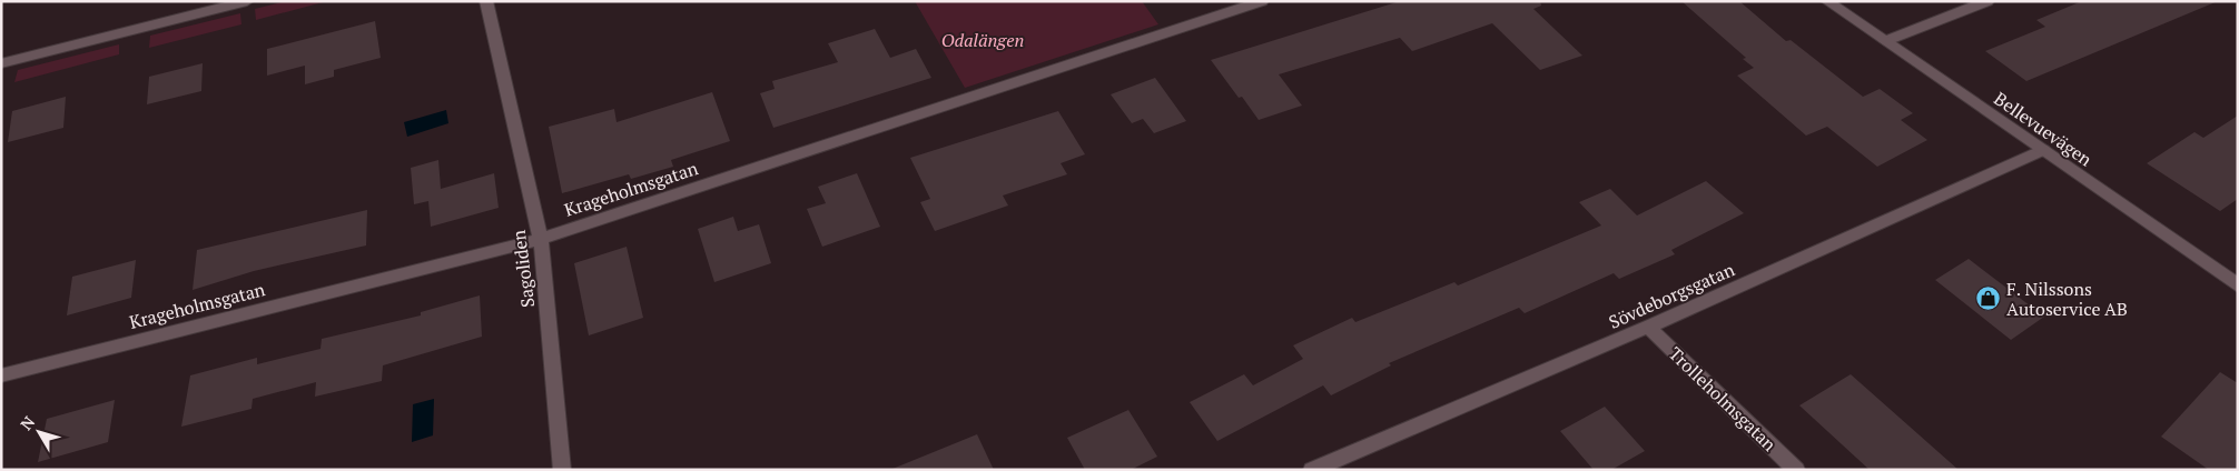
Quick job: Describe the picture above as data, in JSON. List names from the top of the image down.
{
  "streets": {
    "street": [
      "Bellevuevägen",
      "Krageholmsgatan",
      "Sagoliden",
      "Sövdeborgsgatan",
      "Trolleholmsgatan"
    ]
  },
  "crossings": [
    ["Bellevuevägen", "Sövdeborgsgatan"],
    ["Krageholmsgatan", "Sagoliden"],
    ["Sövdeborgsgatan", "Trolleholmsgatan"]
  ],
  "parks": ["Odalängen"],
  "places": {
    "shop": ["F. Nilssons Autoservice AB"]
  },
  "north": "top left"
}
